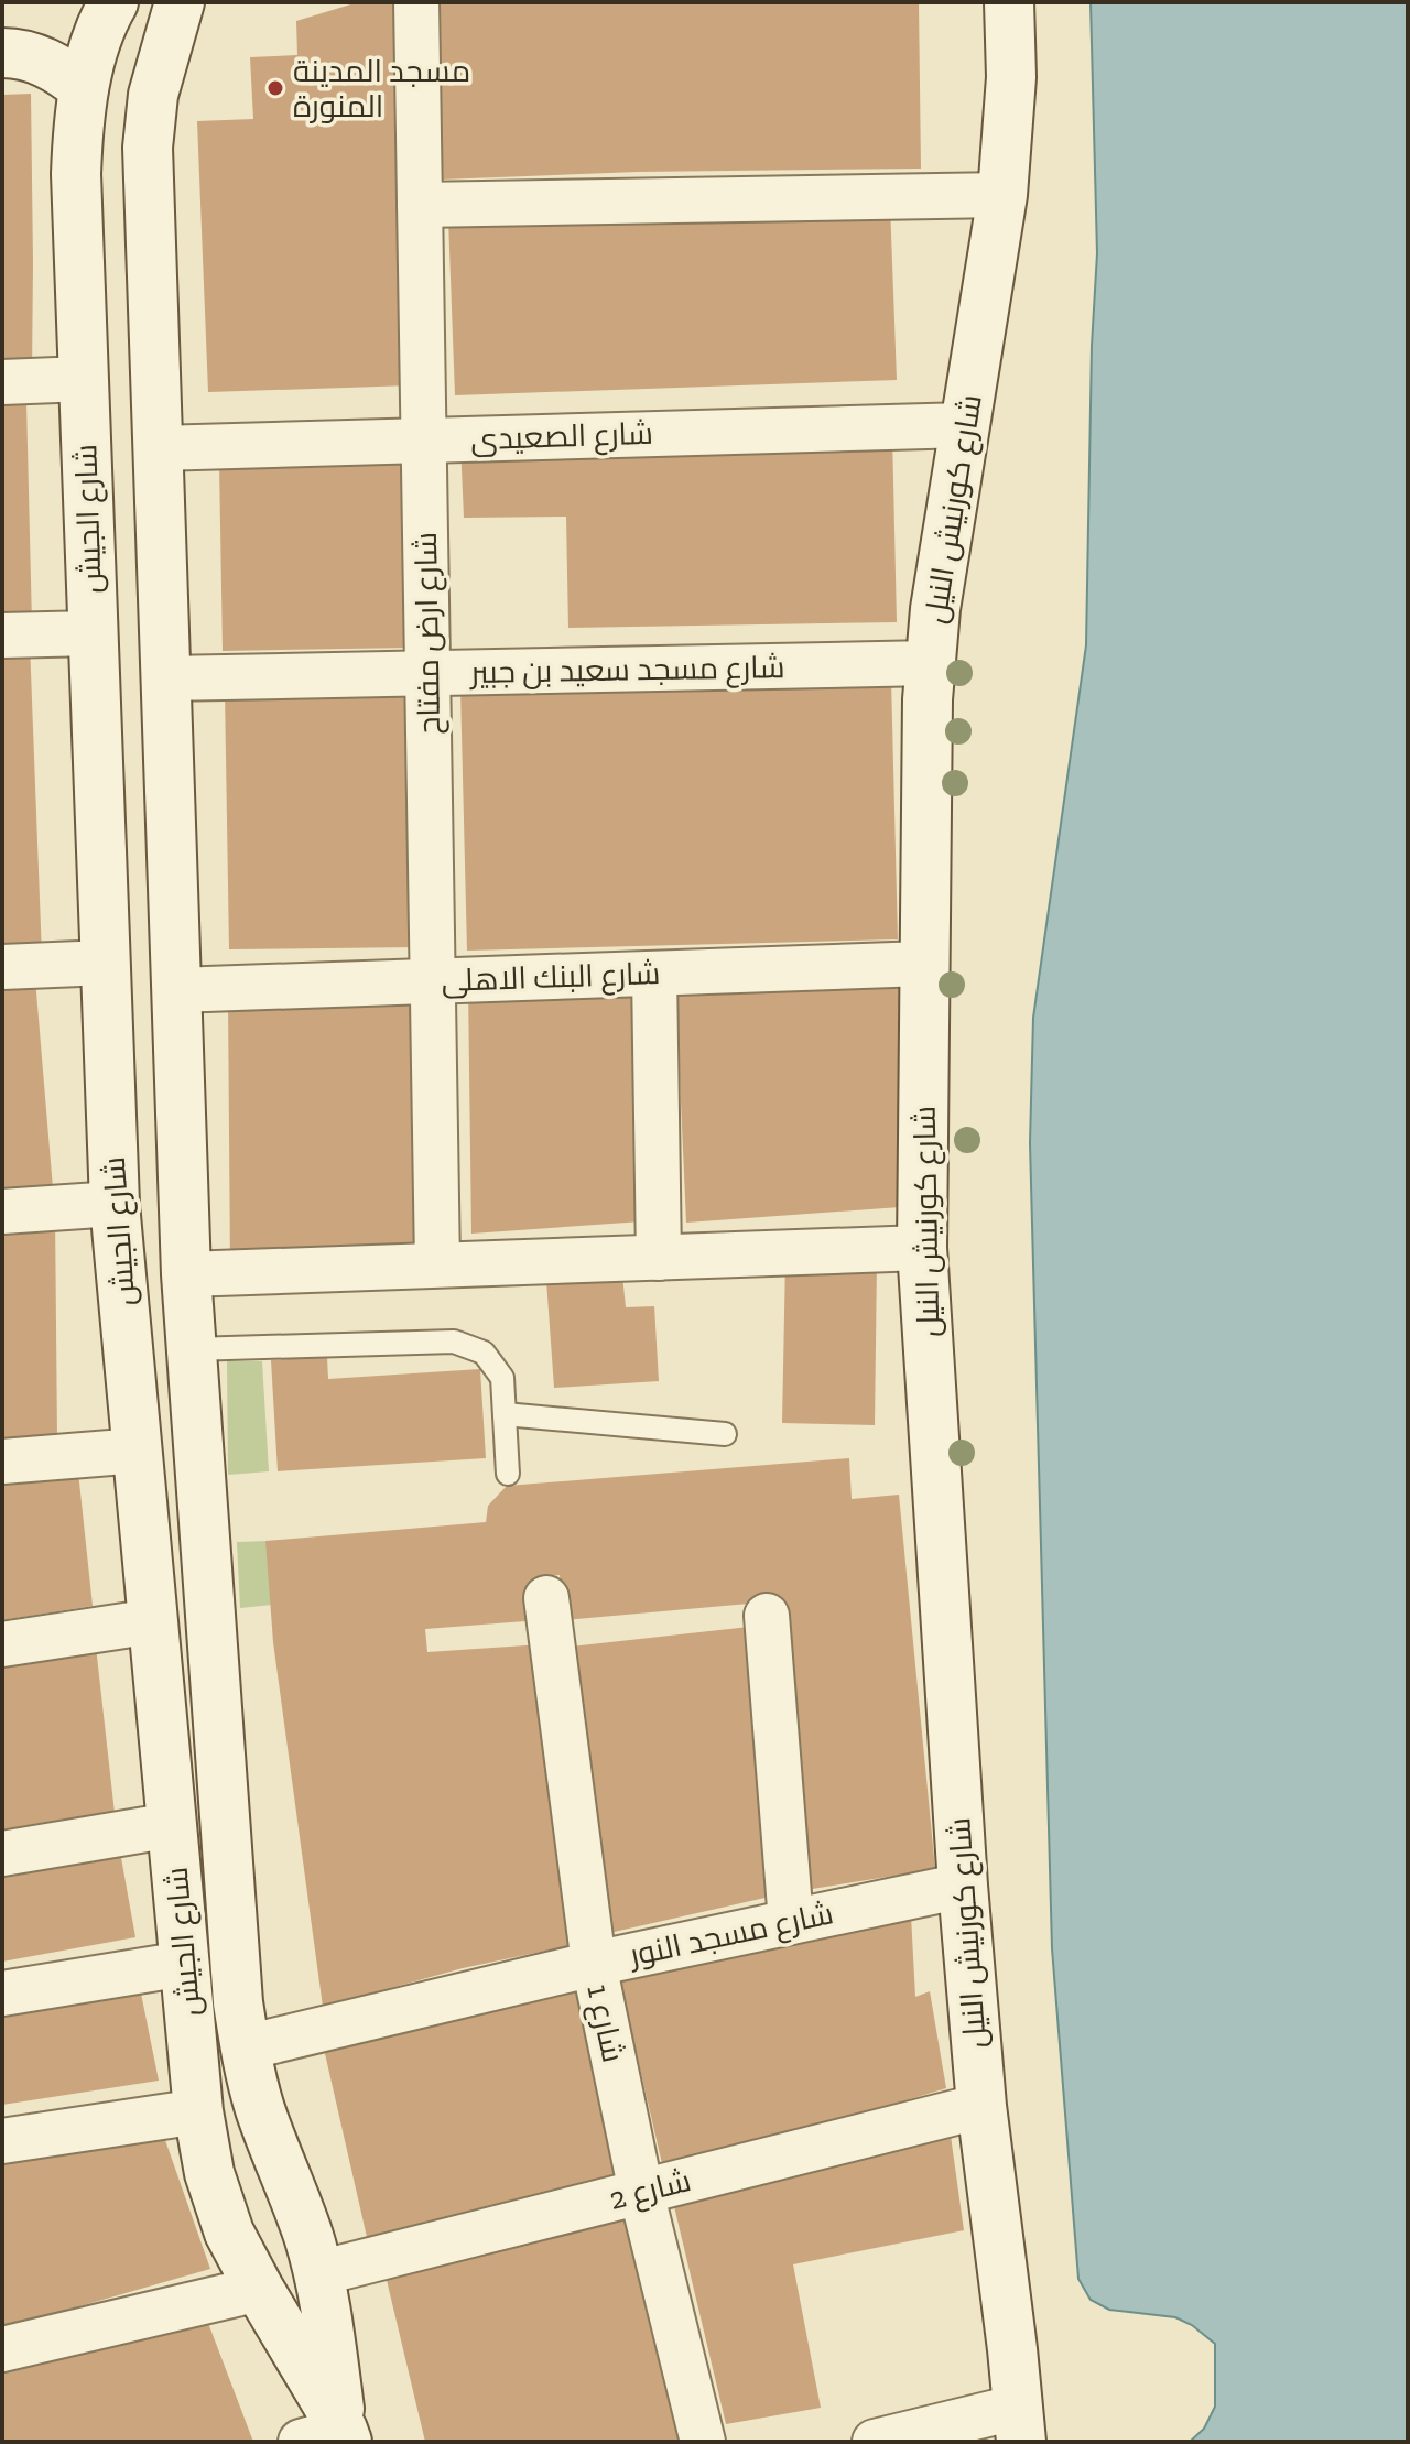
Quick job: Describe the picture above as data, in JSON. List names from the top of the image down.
{
  "streets": {
    "main road": ["شارع كورنيش النيل", "شارع الجيش"],
    "street": [
      "شارع الصعيدى",
      "شارع ارض مفتاح",
      "شارع مسجد سعيد بن جبير",
      "شارع البنك الاهلى",
      "شارع مسجد النور",
      "شارع 1",
      "شارع 2"
    ]
  },
  "crossings": [
    ["شارع الصعيدى", "شارع كورنيش النيل"],
    ["شارع الصعيدى", "شارع الجيش"],
    ["شارع الصعيدى", "شارع ارض مفتاح"],
    ["شارع كورنيش النيل", "شارع مسجد سعيد بن جبير"],
    ["شارع كورنيش النيل", "شارع البنك الاهلى"],
    ["شارع كورنيش النيل", "شارع مسجد النور"],
    ["شارع كورنيش النيل", "شارع 2"],
    ["شارع الجيش", "شارع مسجد سعيد بن جبير"],
    ["شارع الجيش", "شارع البنك الاهلى"],
    ["شارع الجيش", "شارع مسجد النور"],
    ["شارع الجيش", "شارع 2"],
    ["شارع ارض مفتاح", "شارع مسجد سعيد بن جبير"],
    ["شارع ارض مفتاح", "شارع البنك الاهلى"],
    ["شارع مسجد النور", "شارع 1"],
    ["شارع 1", "شارع 2"]
  ],
  "places": ["مسجد المدينة المنورة"]
}
